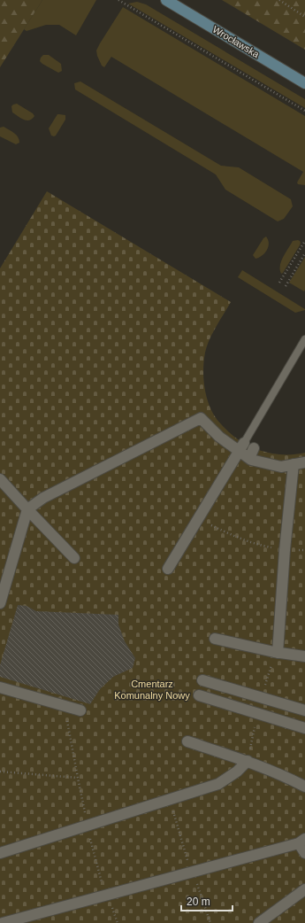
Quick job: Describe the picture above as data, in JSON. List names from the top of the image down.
{
  "streets": {
    "main road": ["Wrocławska"]
  },
  "parks": ["Cmentarz Komunalny Nowy"],
  "scale_bar": "20 m"
}
